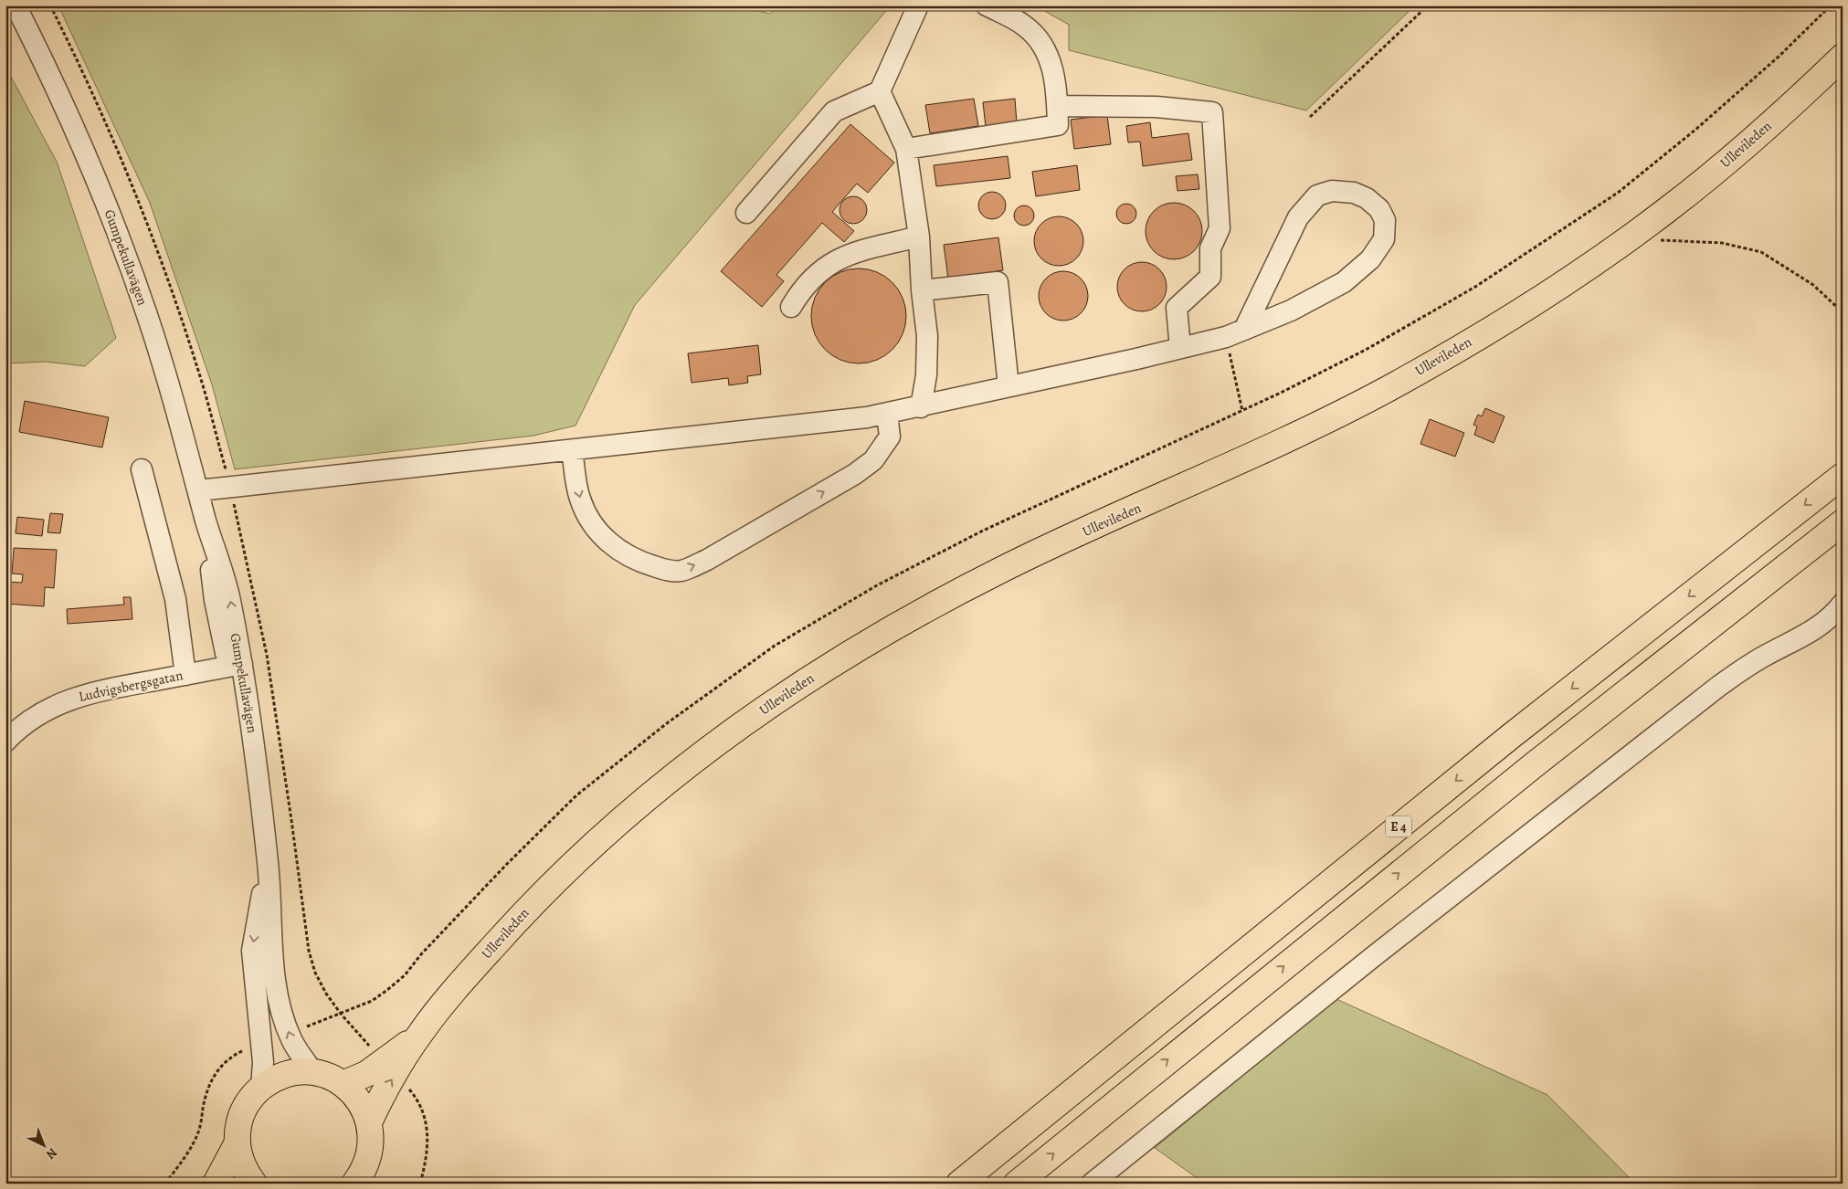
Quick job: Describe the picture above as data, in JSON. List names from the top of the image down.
{
  "streets": {
    "main road": ["Ullevileden", "E 4"],
    "street": ["Gumpekullavägen", "Ludvigsbergsgatan"]
  },
  "crossings": [
    ["Gumpekullavägen", "Ludvigsbergsgatan"]
  ],
  "north": "bottom right"
}
